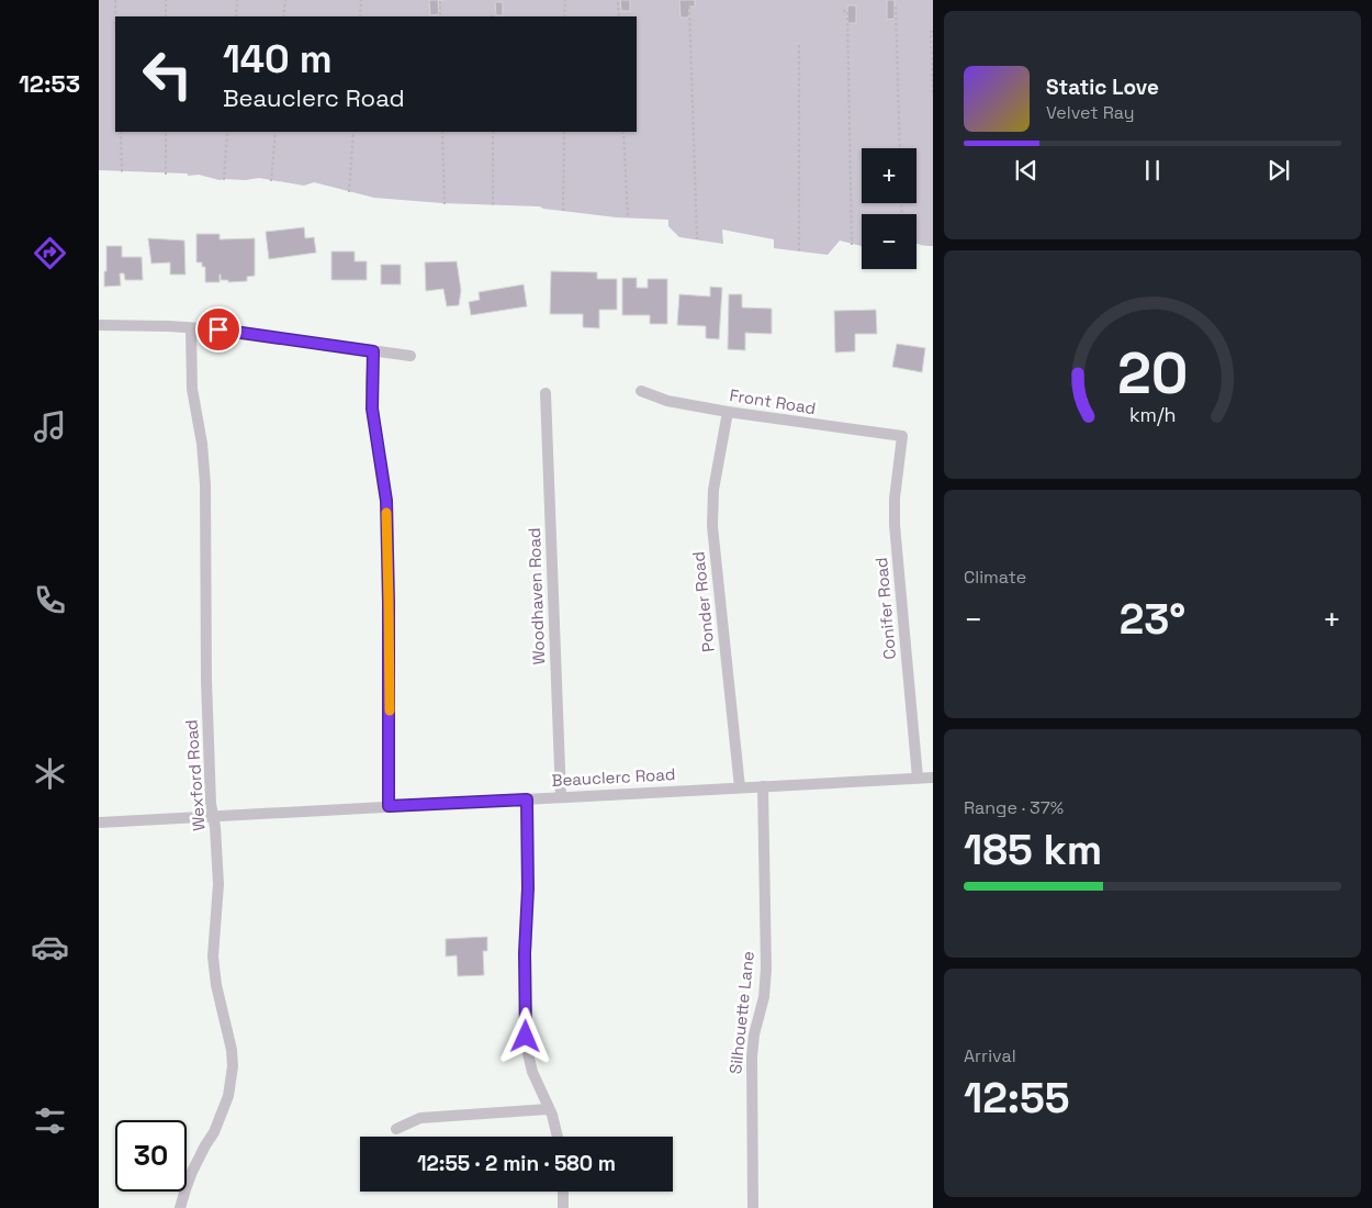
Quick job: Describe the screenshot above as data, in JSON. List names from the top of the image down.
{
  "streets": {
    "street": [
      "Front Road",
      "Woodhaven Road",
      "Ponder Road",
      "Conifer Road",
      "Wexford Road",
      "Beauclerc Road",
      "Silhouette Lane"
    ]
  },
  "crossings": [
    ["Front Road", "Ponder Road"],
    ["Front Road", "Conifer Road"],
    ["Woodhaven Road", "Beauclerc Road"],
    ["Ponder Road", "Beauclerc Road"],
    ["Conifer Road", "Beauclerc Road"],
    ["Wexford Road", "Beauclerc Road"],
    ["Beauclerc Road", "Silhouette Lane"]
  ],
  "page": {
    "tabs": "12:53",
    "turn": ["140 m", "Beauclerc Road"],
    "song": ["Static Love", "Velvet Ray"],
    "map_buttons": ["+", "−"],
    "tile": [
      "Climate",
      ["Range · 37%", "185 km"],
      ["Arrival", "12:55"]
    ],
    "heat": ["−", "23°", "+"],
    "limit": "30",
    "trip": "12:55 · 2 min · 580 m",
    "gauge": ["20", "km/h"]
  }
}
